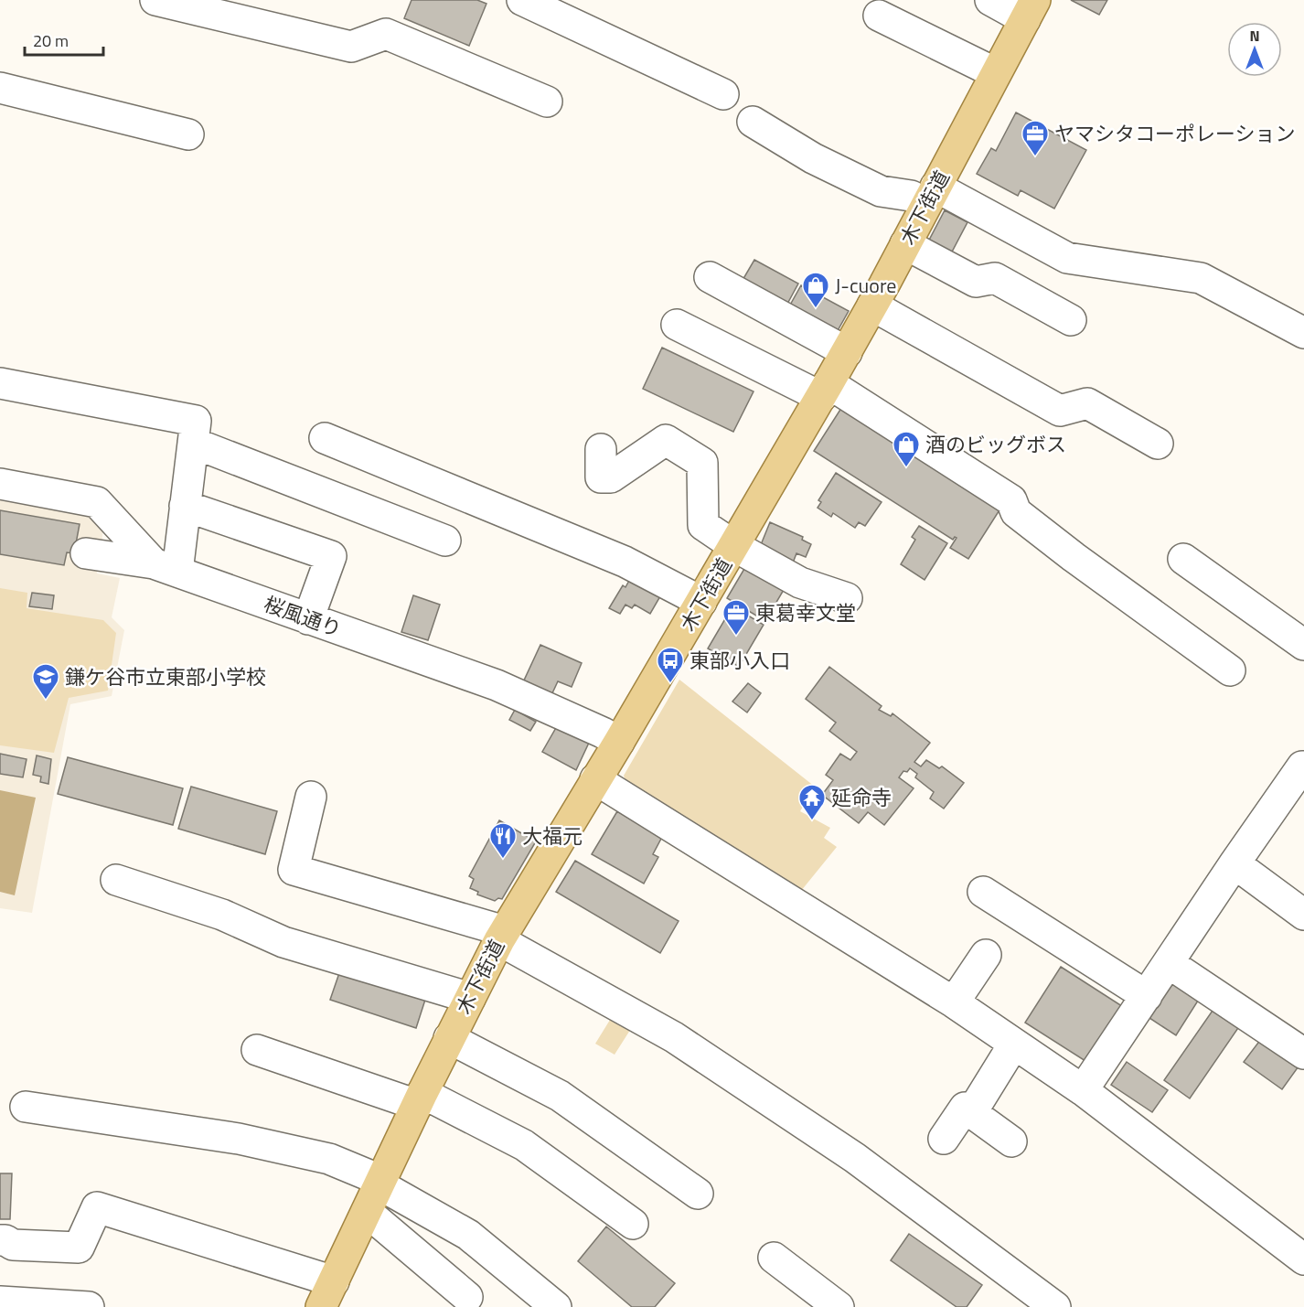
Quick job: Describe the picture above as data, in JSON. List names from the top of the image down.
{
  "streets": {
    "main road": ["木下街道"],
    "street": ["桜風通り"]
  },
  "crossings": [
    ["木下街道", "桜風通り"]
  ],
  "places": {
    "office": ["ヤマシタコーポレーション", "東葛幸文堂"],
    "shop": ["J-cuore", "酒のビッグボス"],
    "bus stop": ["東部小入口"],
    "school or university": ["鎌ケ谷市立東部小学校"],
    "temple": ["延命寺"],
    "restaurant": ["大福元"]
  },
  "scale_bar": "20 m",
  "north": "top"
}
